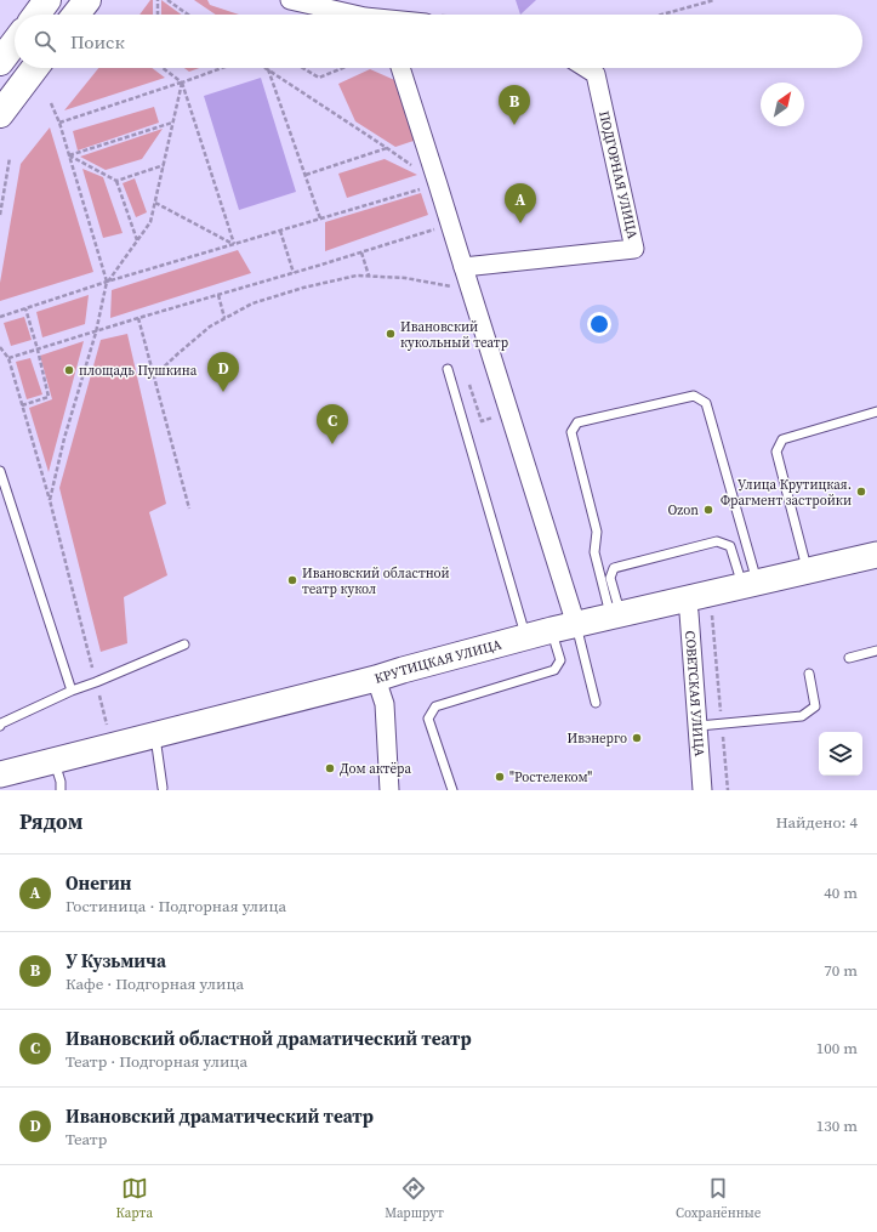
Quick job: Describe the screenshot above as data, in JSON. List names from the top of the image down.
{
  "streets": {
    "street": ["ПОДГОРНАЯ УЛИЦА", "КРУТИЦКАЯ УЛИЦА", "СОВЕТСКАЯ УЛИЦА"]
  },
  "crossings": [
    ["КРУТИЦКАЯ УЛИЦА", "СОВЕТСКАЯ УЛИЦА"]
  ],
  "places": [
    "Ивановский кукольный театр",
    "площадь Пушкина",
    "Улица Крутицкая. Фрагмент застройки",
    "Ozon",
    "Ивановский областной театр кукол",
    "Ивэнерго",
    "Дом актёра",
    "\"Ростелеком\""
  ],
  "north": "top right",
  "page": {
    "search": "Поиск",
    "pins": [
      "B",
      "A",
      "D",
      "C"
    ],
    "heading": ["Рядом", "Найдено: 4"],
    "list": [
      {
        "mark": "A",
        "name": "Онегин",
        "note": "Гостиница · Подгорная улица",
        "value": "40 m"
      },
      {
        "mark": "B",
        "name": "У Кузьмича",
        "note": "Кафе · Подгорная улица",
        "value": "70 m"
      },
      {
        "mark": "C",
        "name": "Ивановский областной драматический театр",
        "note": "Театр · Подгорная улица",
        "value": "100 m"
      },
      {
        "mark": "D",
        "name": "Ивановский драматический театр",
        "note": "Театр",
        "value": "130 m"
      }
    ],
    "nav": ["Карта", "Маршрут", "Сохранённые"]
  }
}
